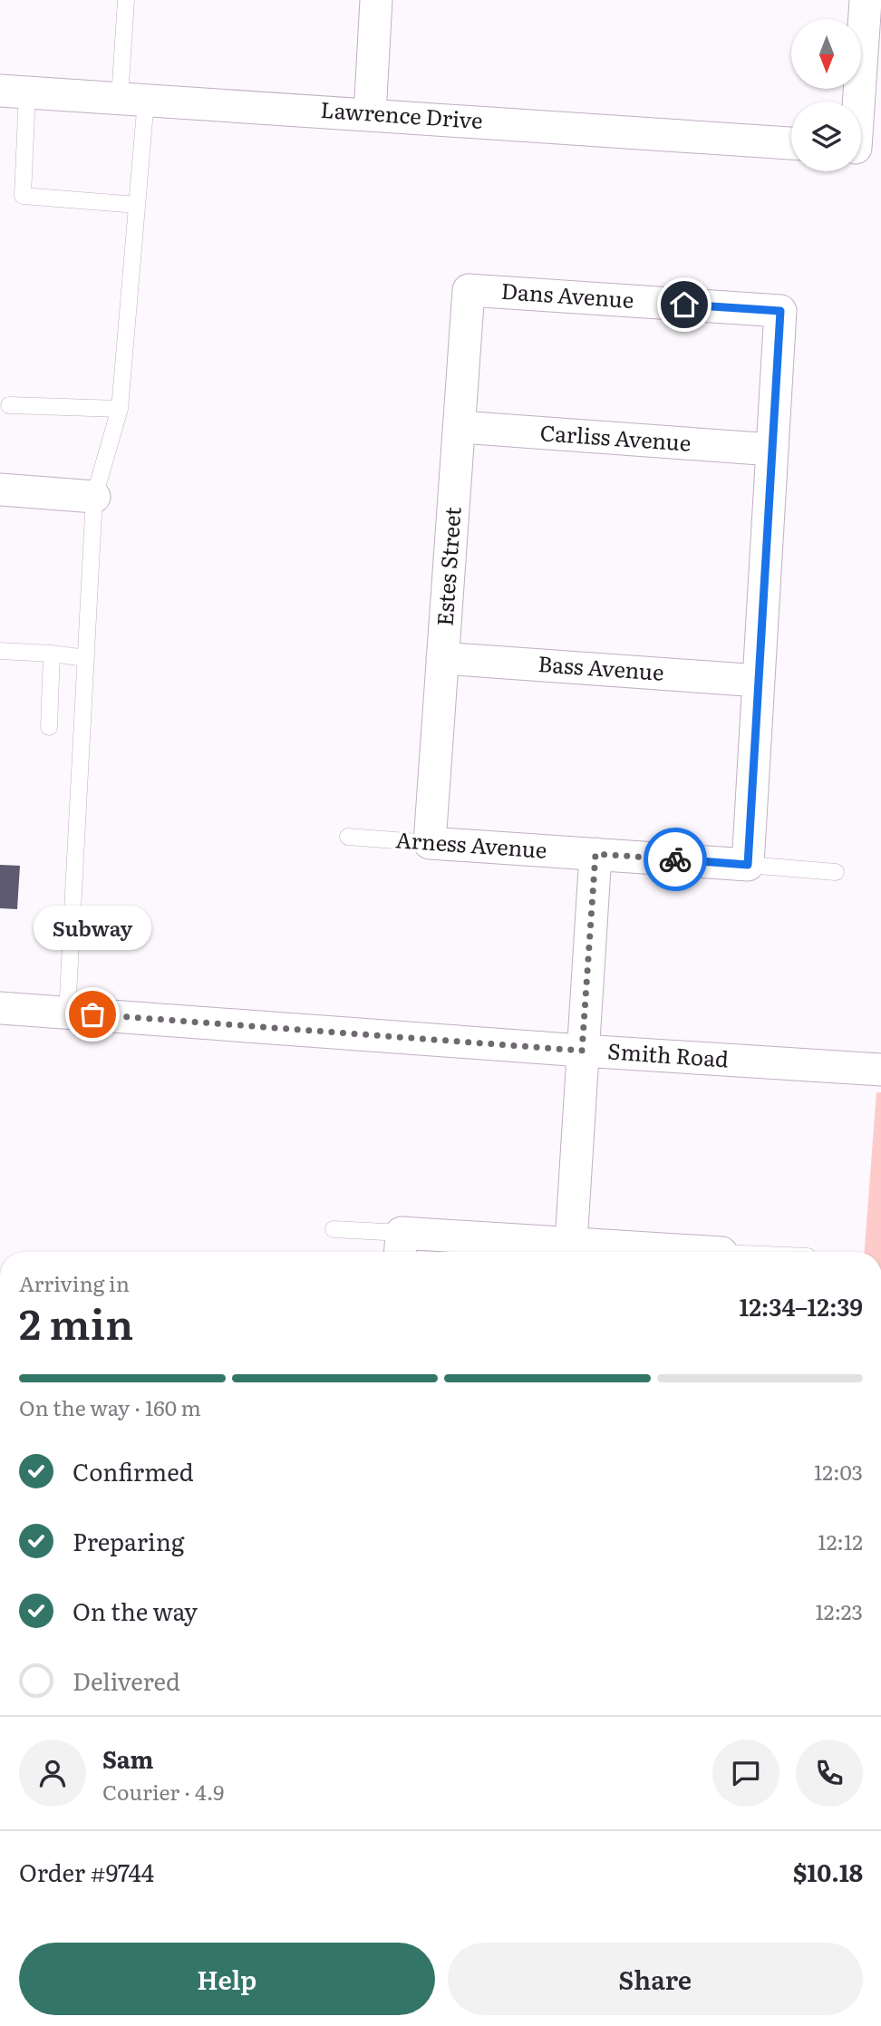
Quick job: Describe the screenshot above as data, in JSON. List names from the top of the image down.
{
  "streets": {
    "street": [
      "Lawrence Drive",
      "Dans Avenue",
      "Carliss Avenue",
      "Estes Street",
      "Bass Avenue",
      "Arness Avenue",
      "Smith Road"
    ]
  },
  "crossings": [
    ["Dans Avenue", "Carliss Avenue"],
    ["Dans Avenue", "Estes Street"],
    ["Carliss Avenue", "Estes Street"],
    ["Estes Street", "Bass Avenue"],
    ["Estes Street", "Arness Avenue"]
  ],
  "places": ["Subway"],
  "north": "bottom",
  "page": {
    "bubble": "Subway",
    "heading": ["2 min", "Arriving in", "12:34–12:39"],
    "panel": [
      "Sam",
      "Courier · 4.9",
      "Order #9744",
      "$10.18"
    ],
    "bar": "On the way · 160 m",
    "list": [
      ["Confirmed", "12:03"],
      ["Preparing", "12:12"],
      ["On the way", "12:23"],
      "Delivered"
    ],
    "buttons": ["Help", "Share"]
  }
}
